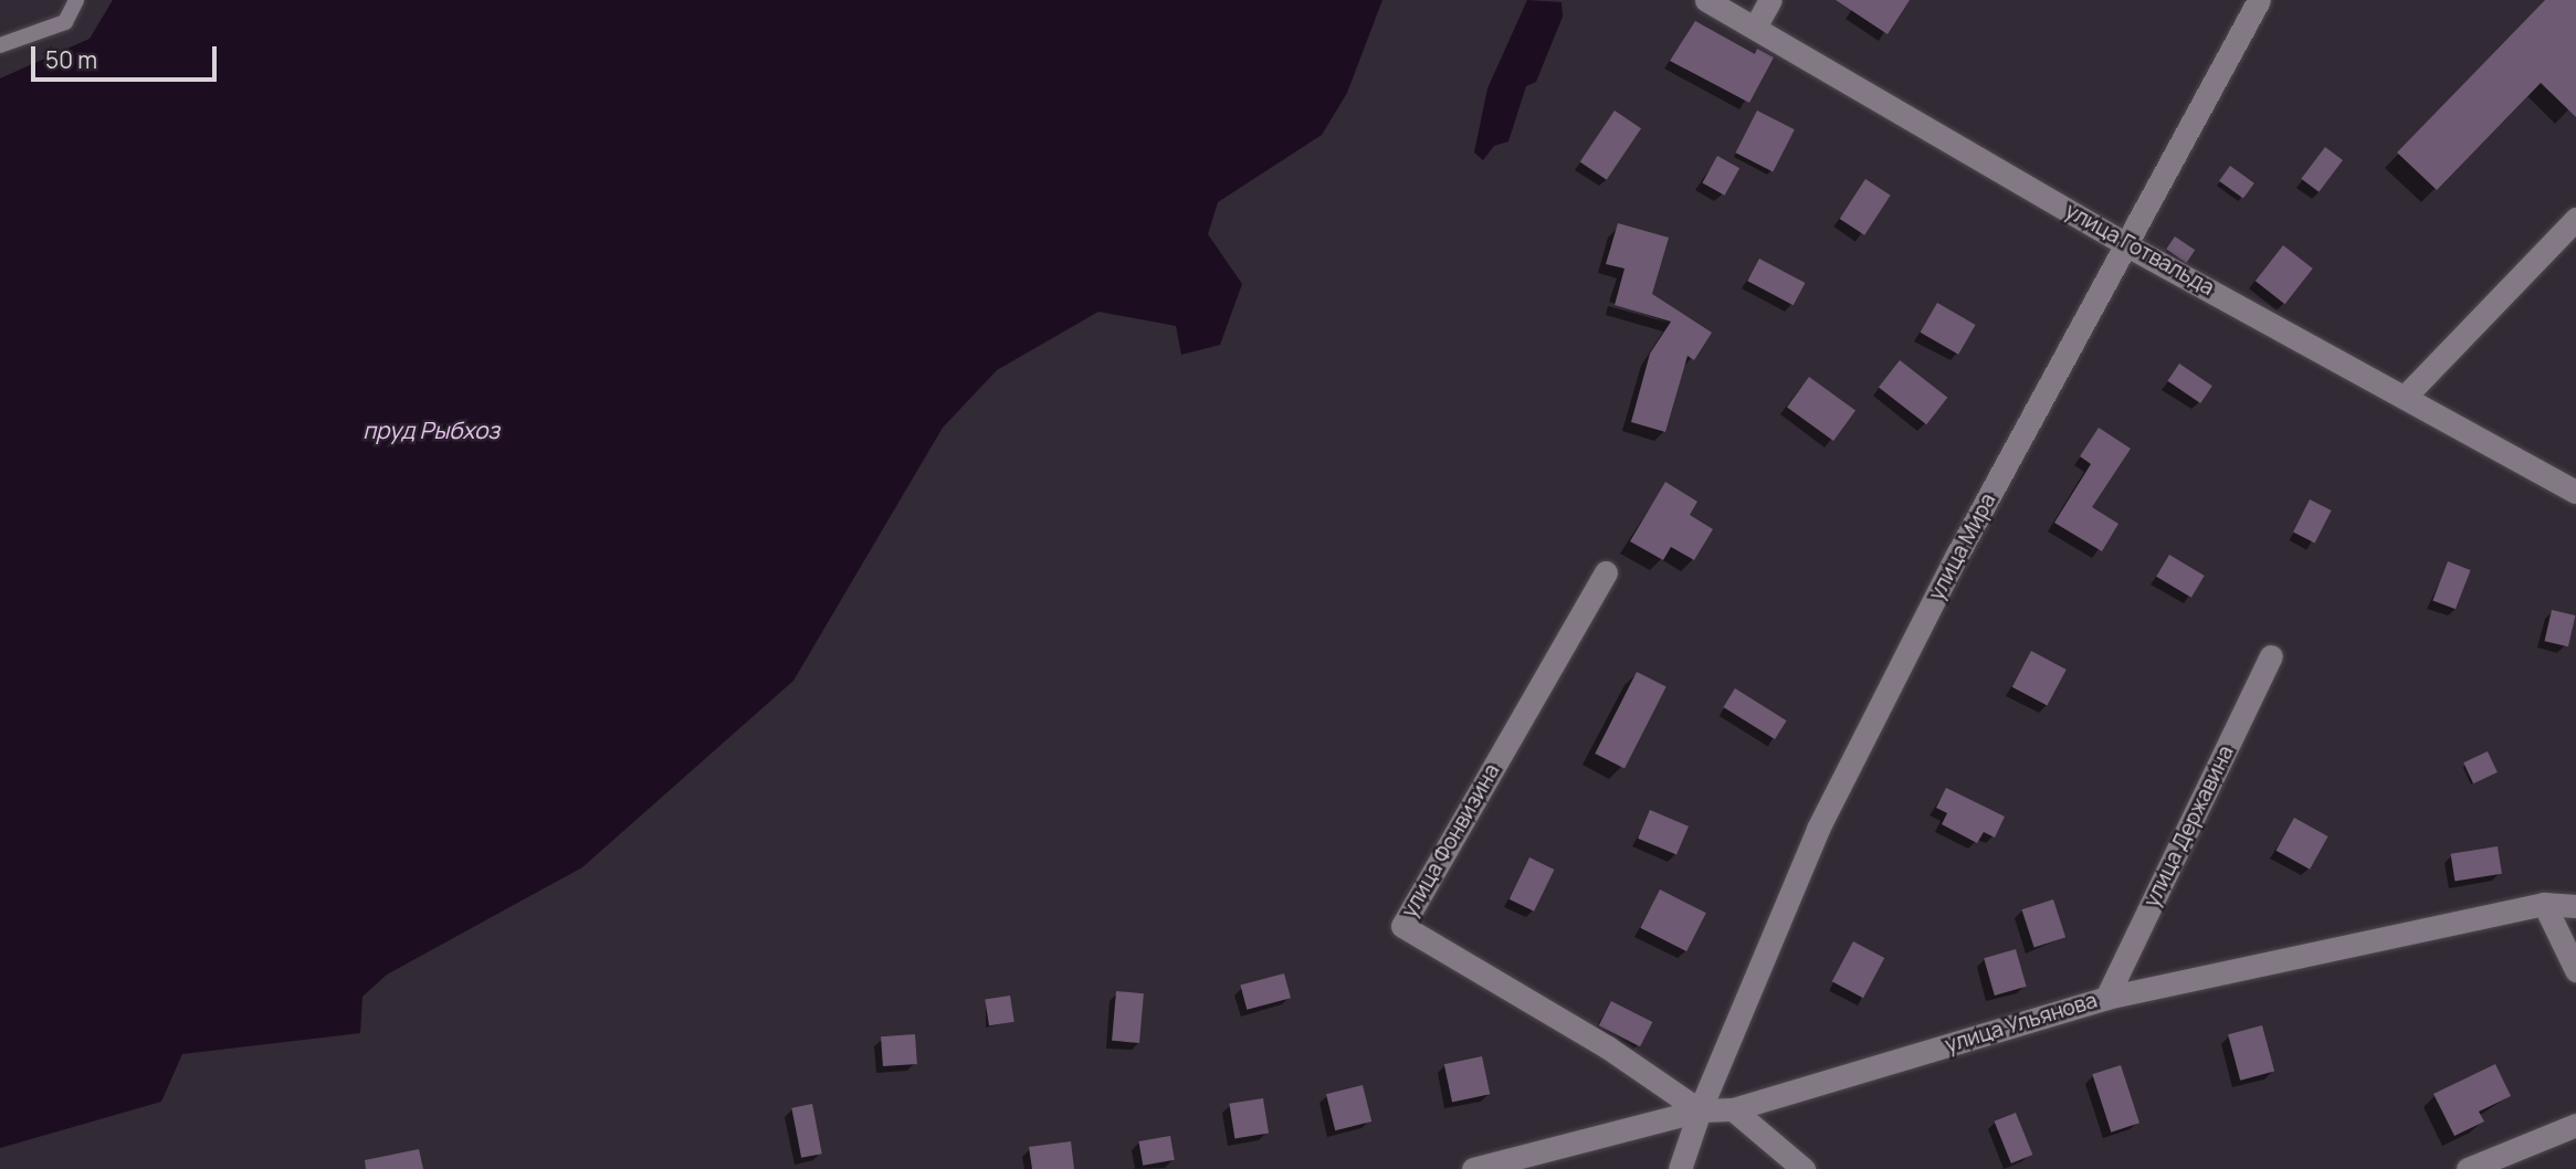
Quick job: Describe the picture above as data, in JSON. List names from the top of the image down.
{
  "streets": {
    "street": [
      "улица Готвальда",
      "улица Мира",
      "улица Державина",
      "улица Фонвизина",
      "улица Ульянова"
    ]
  },
  "crossings": [
    ["улица Готвальда", "улица Мира"],
    ["улица Мира", "улица Фонвизина"],
    ["улица Мира", "улица Ульянова"],
    ["улица Державина", "улица Ульянова"],
    ["улица Фонвизина", "улица Ульянова"]
  ],
  "water": ["пруд Рыбхоз"],
  "scale_bar": "50 m"
}
